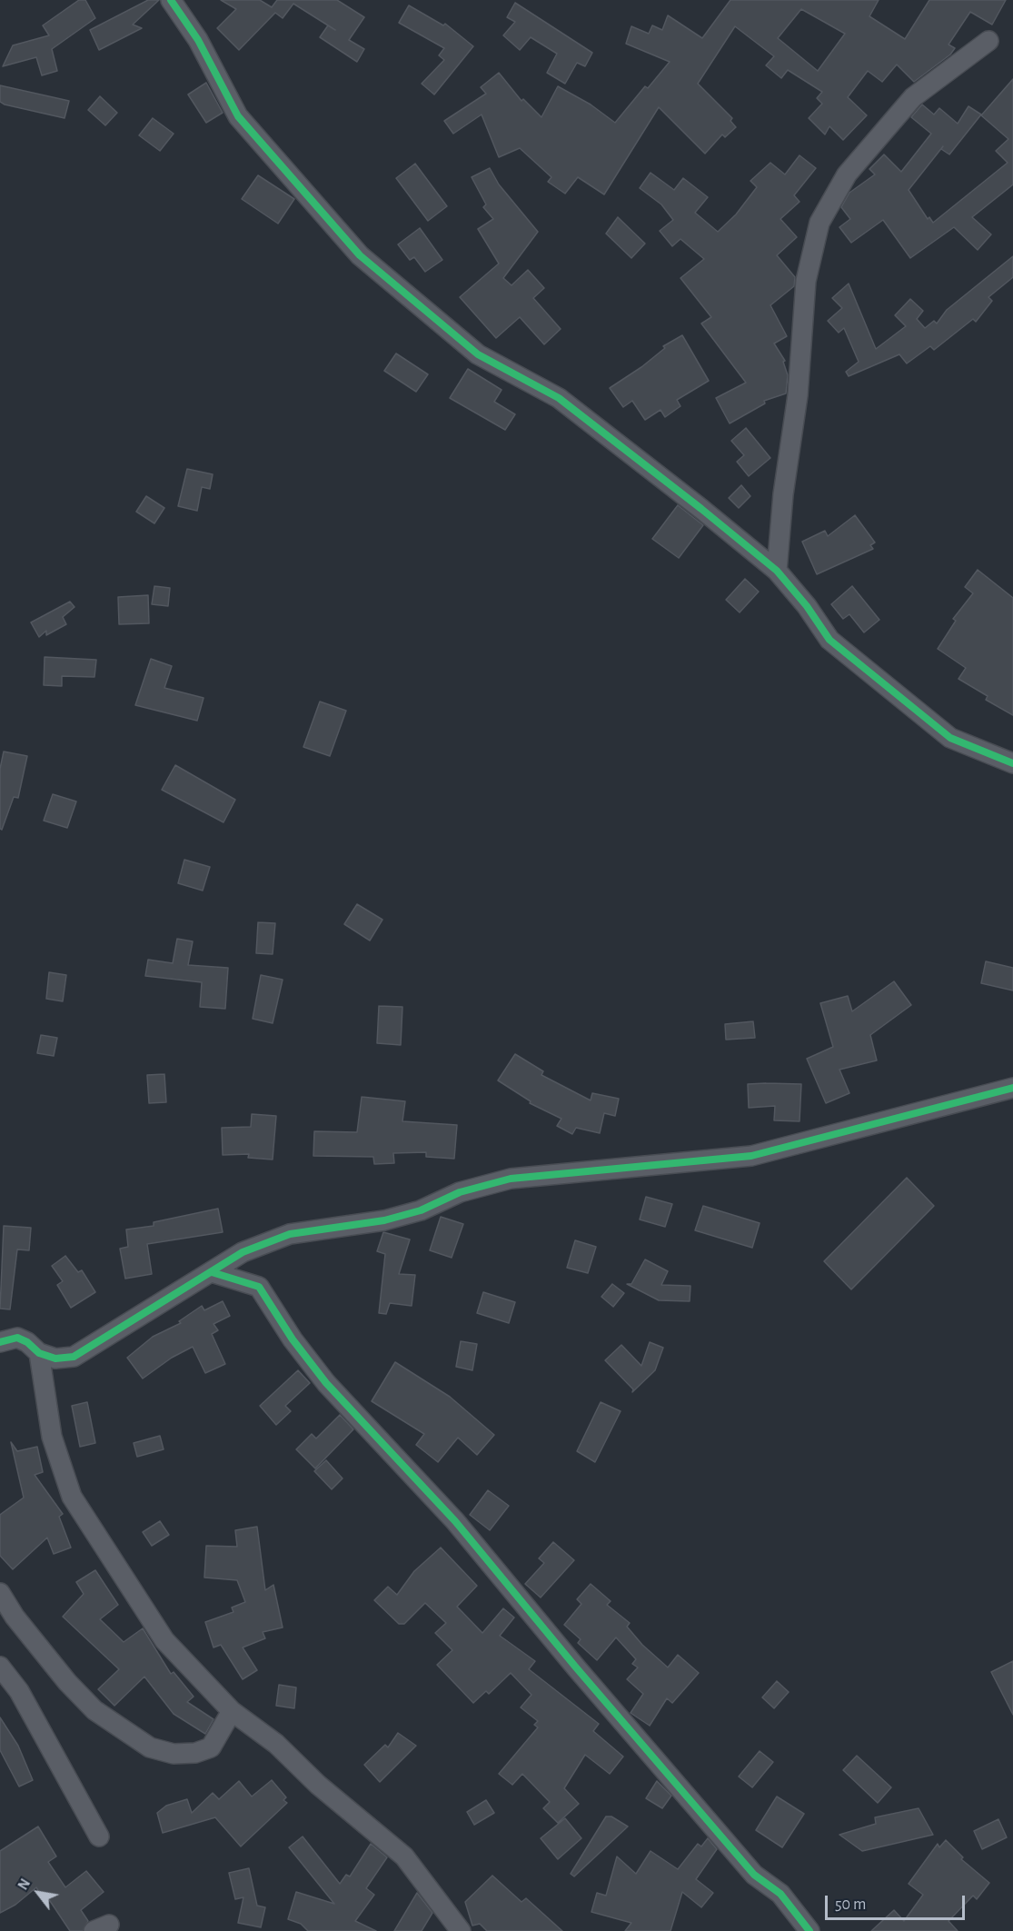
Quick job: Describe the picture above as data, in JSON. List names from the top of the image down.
{
  "scale_bar": "50 m",
  "north": "top left"
}
